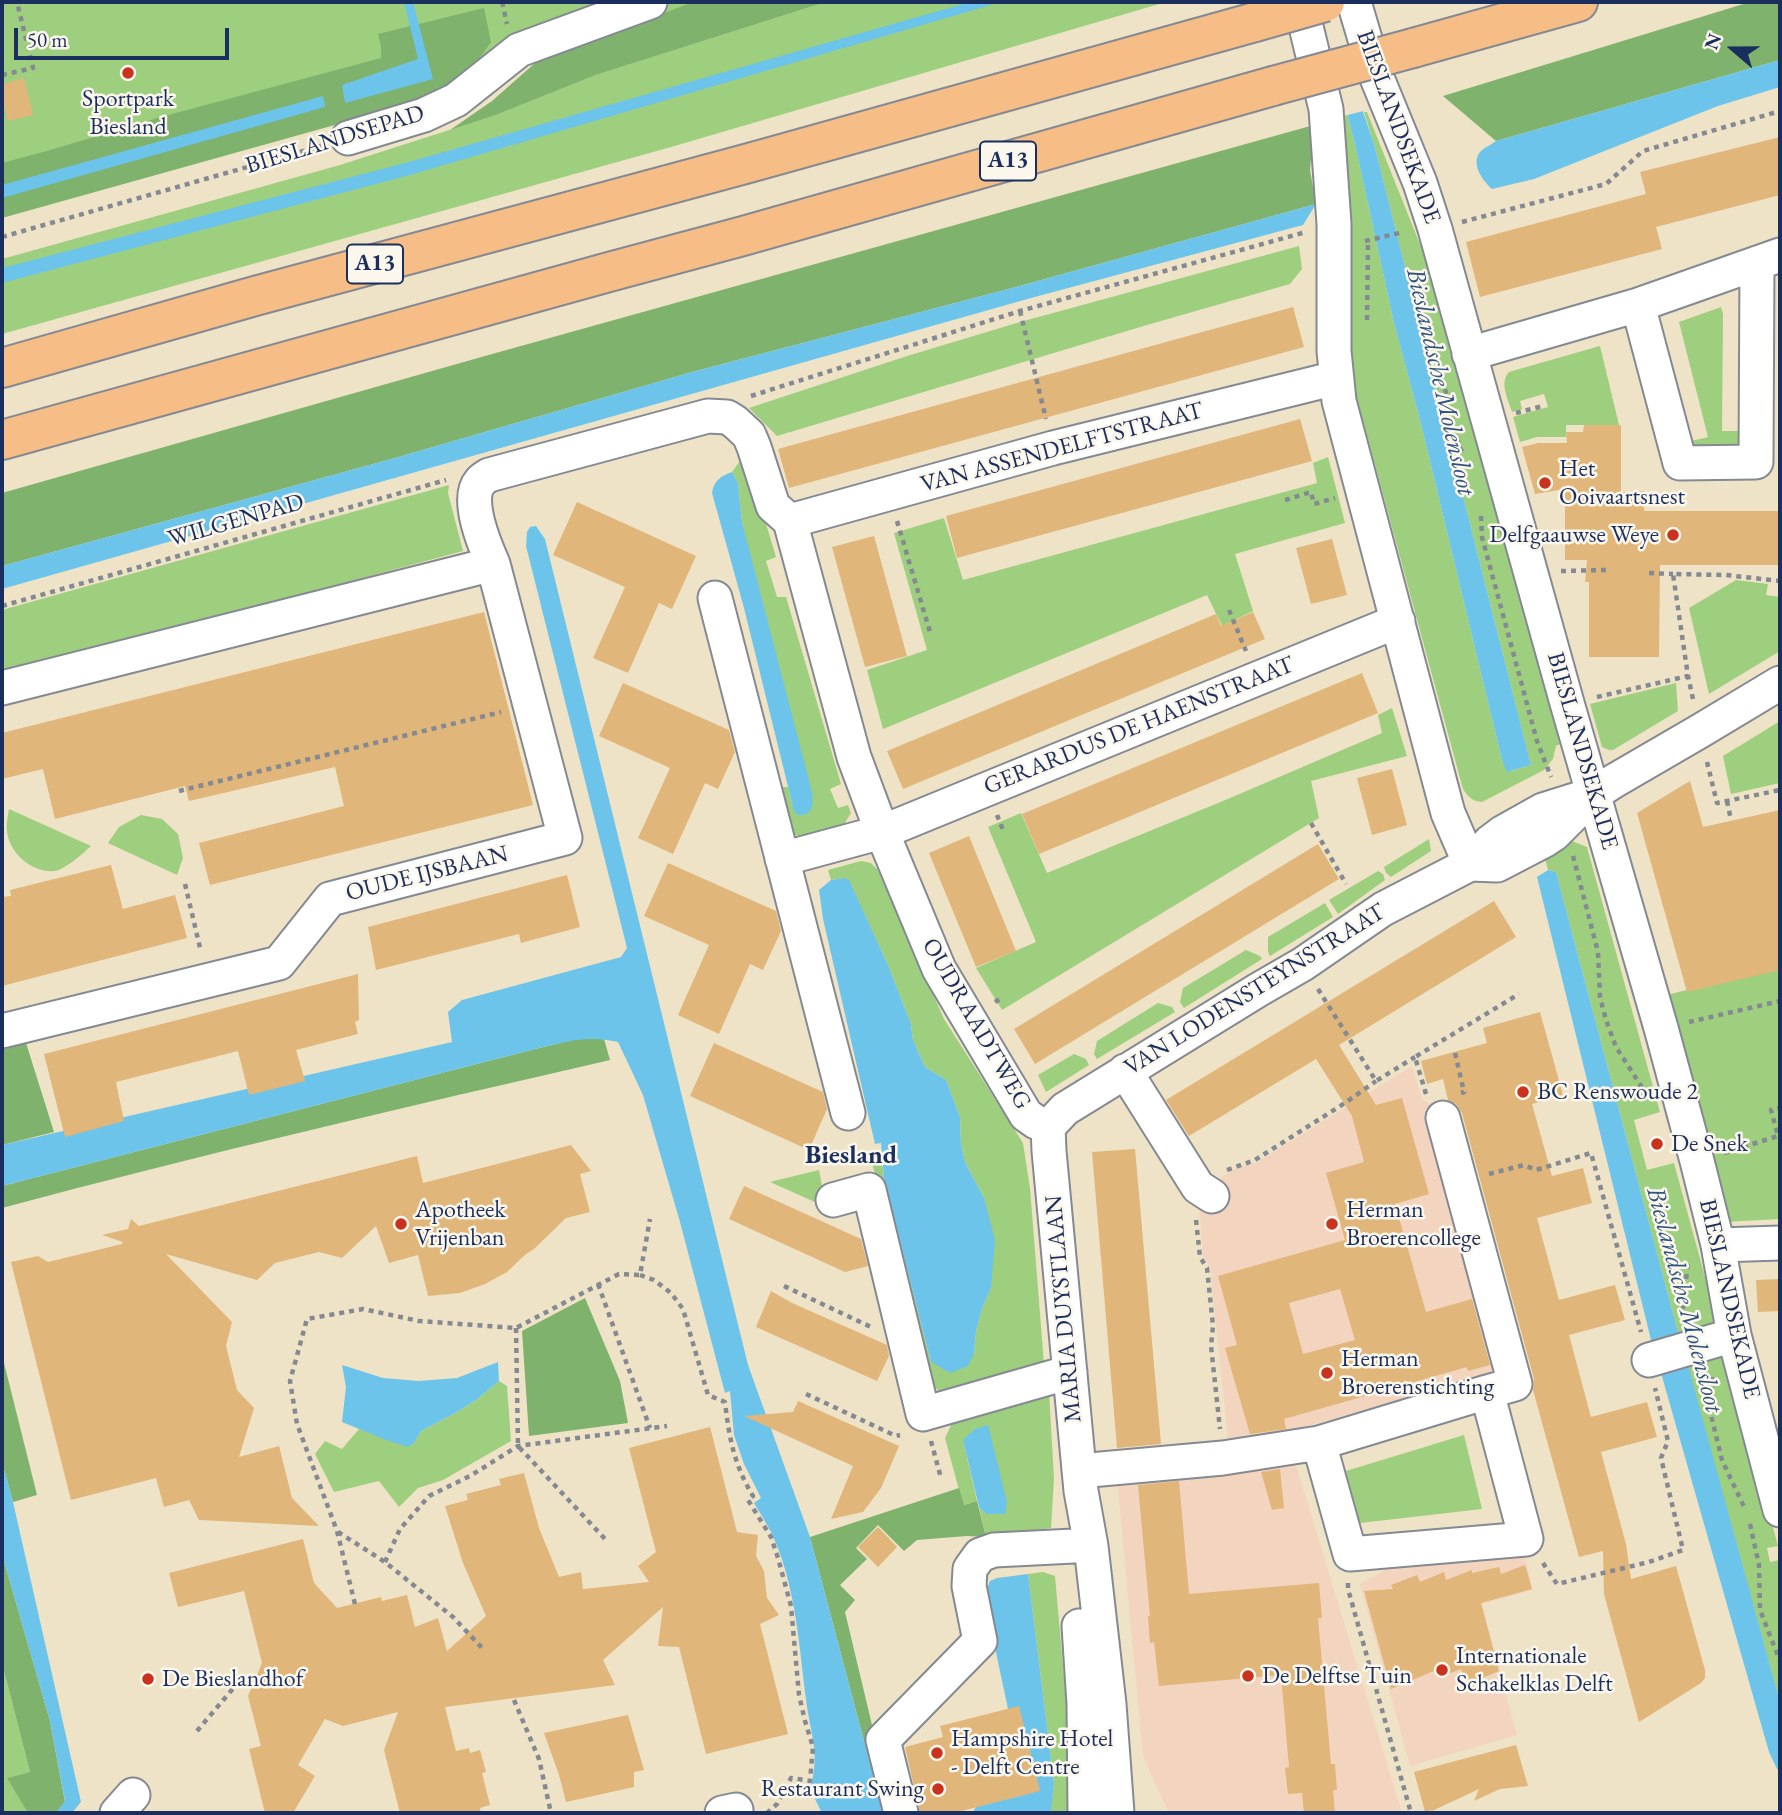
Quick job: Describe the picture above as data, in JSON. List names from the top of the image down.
{
  "streets": {
    "highway": ["A13"],
    "street": [
      "BIESLANDSEKADE",
      "BIESLANDSEPAD",
      "VAN ASSENDELFTSTRAAT",
      "GERARDUS DE HAENSTRAAT",
      "OUDE IJSBAAN",
      "VAN LODENSTEYNSTRAAT",
      "OUDRAADTWEG",
      "MARIA DUYSTLAAN"
    ],
    "path": ["WILGENPAD"]
  },
  "crossings": [
    ["BIESLANDSEKADE", "VAN LODENSTEYNSTRAAT"],
    ["VAN ASSENDELFTSTRAAT", "OUDRAADTWEG"],
    ["WILGENPAD", "OUDE IJSBAAN"],
    ["GERARDUS DE HAENSTRAAT", "OUDRAADTWEG"],
    ["VAN LODENSTEYNSTRAAT", "OUDRAADTWEG"],
    ["VAN LODENSTEYNSTRAAT", "MARIA DUYSTLAAN"],
    ["OUDRAADTWEG", "MARIA DUYSTLAAN"]
  ],
  "districts": ["Biesland"],
  "water": ["Bieslandsche Molensloot"],
  "places": [
    "Sportpark Biesland",
    "Het Ooivaartsnest",
    "Delfgaauwse Weye",
    "BC Renswoude 2",
    "De Snek",
    "Apotheek Vrijenban",
    "Herman Broerencollege",
    "Herman Broerenstichting",
    "Internationale Schakelklas Delft",
    "De Delftse Tuin",
    "De Bieslandhof",
    "Hampshire Hotel - Delft Centre",
    "Restaurant Swing"
  ],
  "scale_bar": "50 m",
  "north": "left"
}
